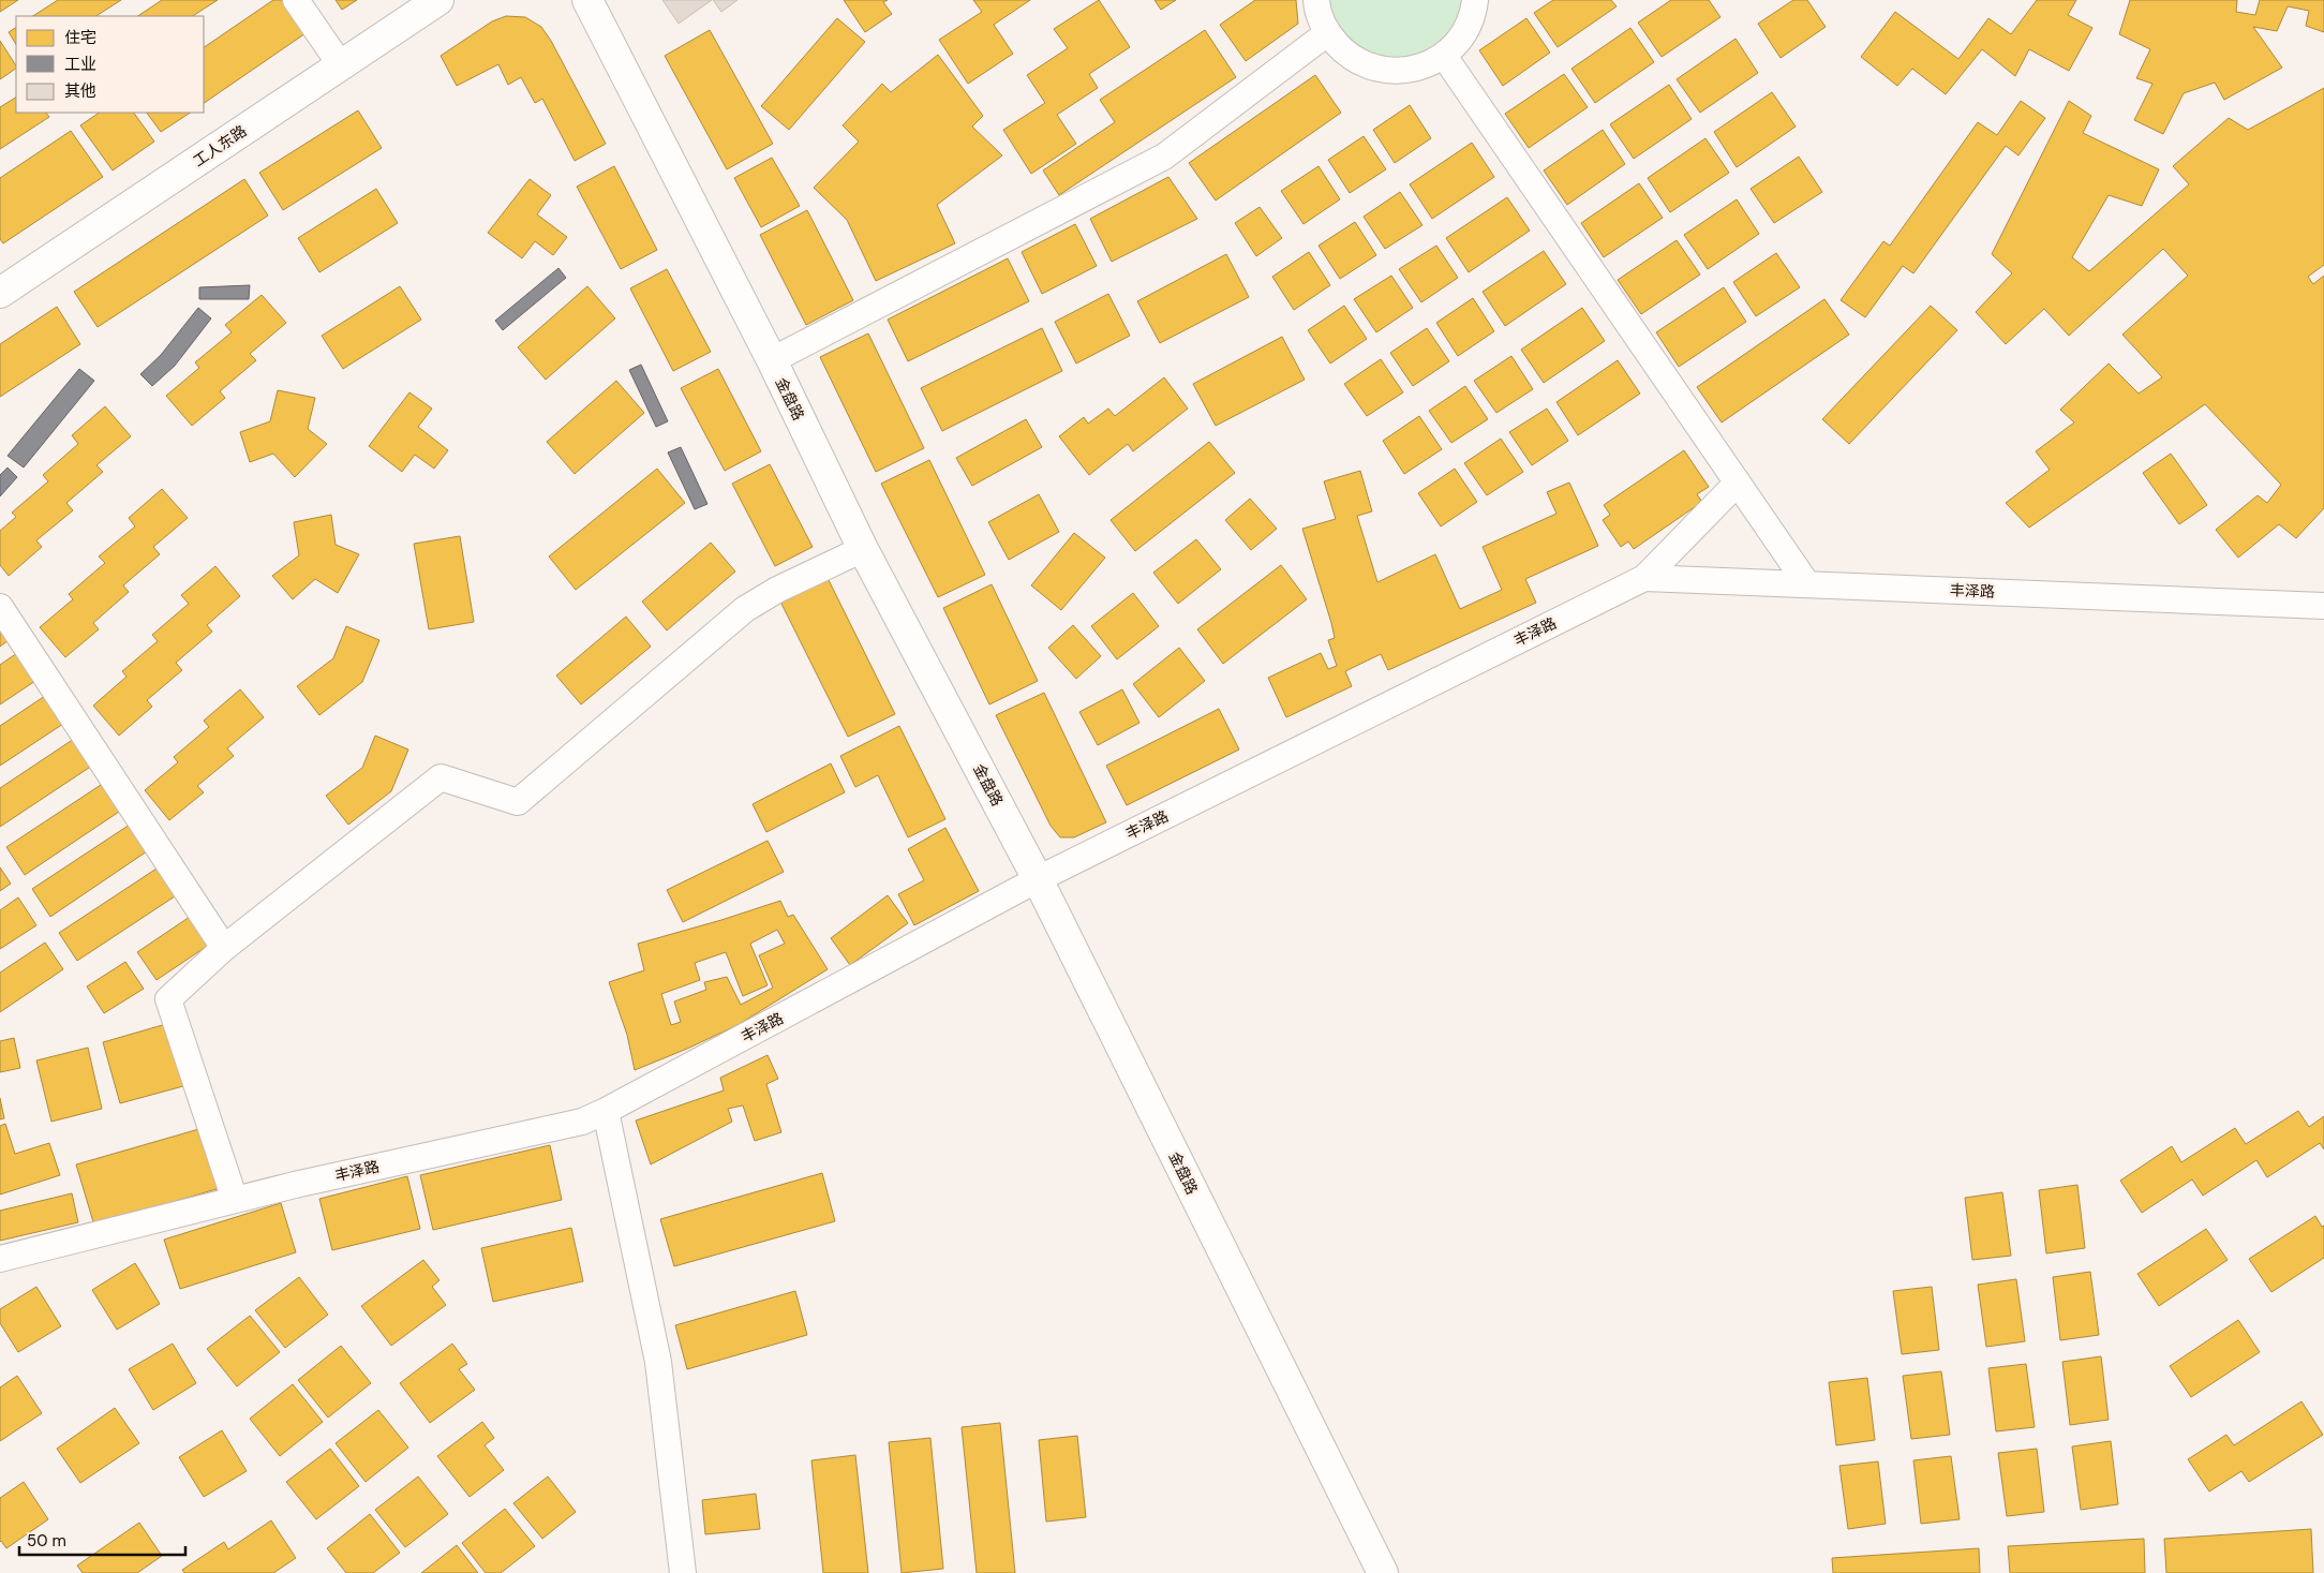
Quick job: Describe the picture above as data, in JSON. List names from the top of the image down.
{
  "streets": {
    "main road": ["工人东路", "金盘路"],
    "street": ["丰泽路"]
  },
  "crossings": [
    ["金盘路", "丰泽路"]
  ],
  "legend": ["住宅", "工业", "其他"],
  "scale_bar": "50 m"
}
